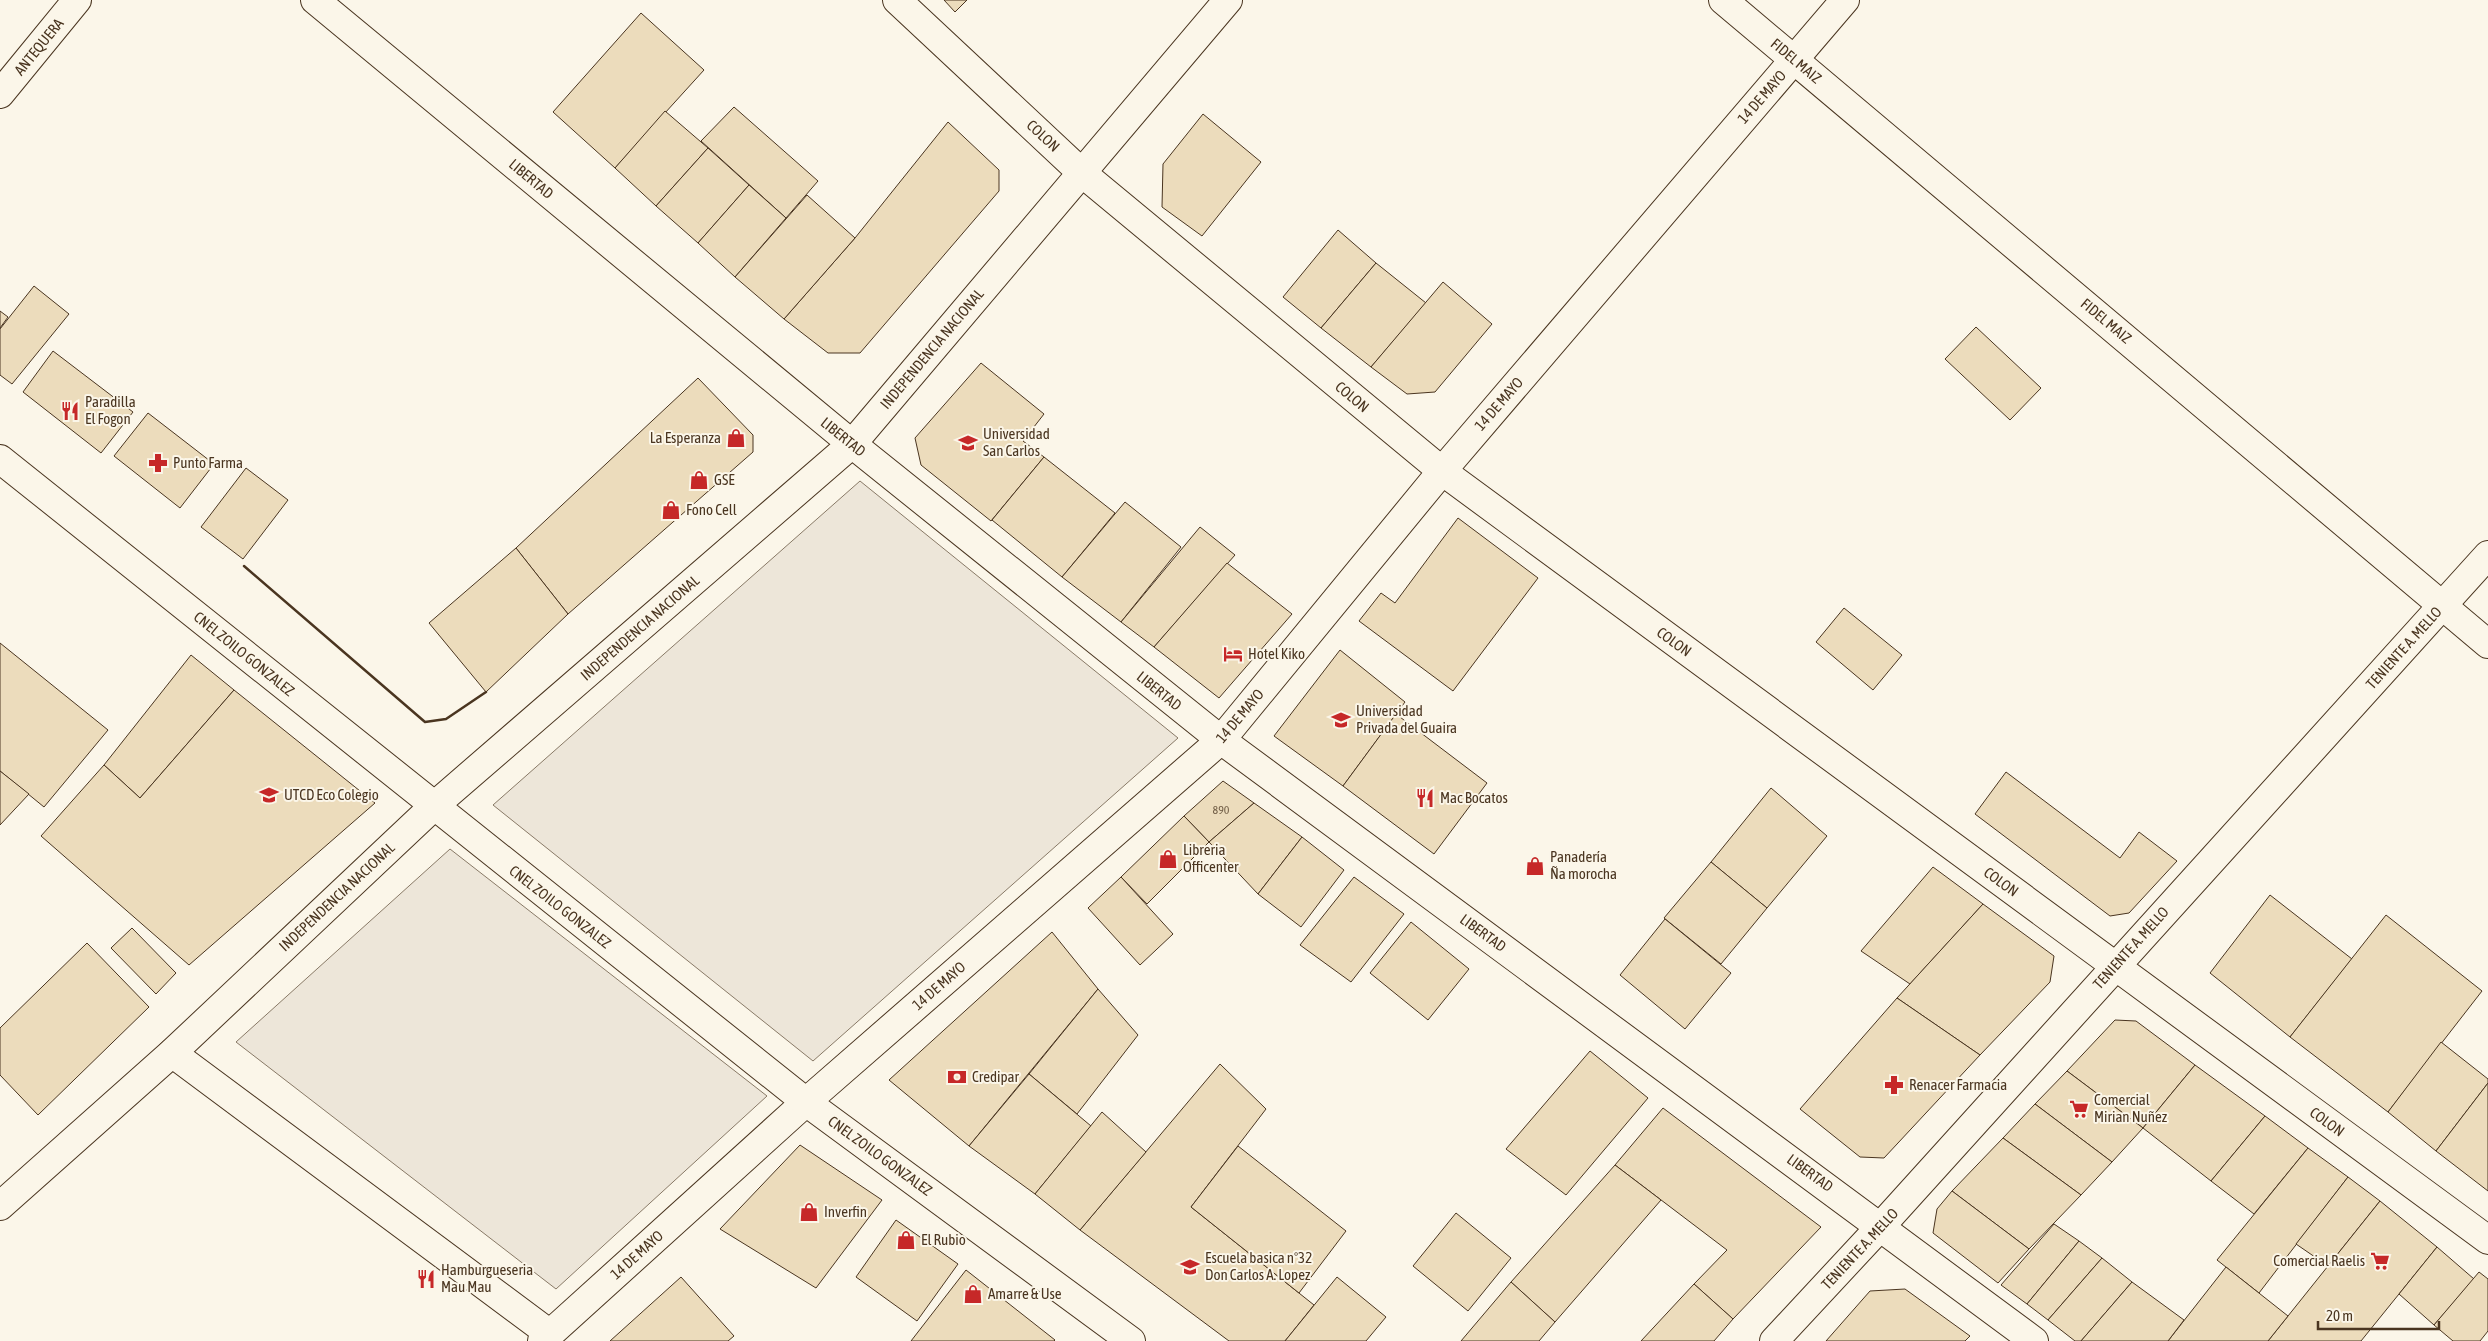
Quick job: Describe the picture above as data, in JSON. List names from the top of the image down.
{
  "streets": {
    "street": [
      "ANTEQUERA",
      "FIDEL MAIZ",
      "14 DE MAYO",
      "COLON",
      "LIBERTAD",
      "INDEPENDENCIA NACIONAL",
      "TENIENTE A. MELLO",
      "CNEL ZOILO GONZALEZ"
    ]
  },
  "crossings": [
    ["FIDEL MAIZ", "14 DE MAYO"],
    ["FIDEL MAIZ", "TENIENTE A. MELLO"],
    ["14 DE MAYO", "COLON"],
    ["14 DE MAYO", "LIBERTAD"],
    ["14 DE MAYO", "CNEL ZOILO GONZALEZ"],
    ["COLON", "INDEPENDENCIA NACIONAL"],
    ["COLON", "TENIENTE A. MELLO"],
    ["LIBERTAD", "INDEPENDENCIA NACIONAL"],
    ["LIBERTAD", "TENIENTE A. MELLO"],
    ["INDEPENDENCIA NACIONAL", "CNEL ZOILO GONZALEZ"]
  ],
  "places": {
    "restaurant": ["Paradilla El Fogon", "Mac Bocatos", "Hamburgueseria Mau Mau"],
    "shop": [
      "La Esperanza",
      "GSE",
      "Fono Cell",
      "Libreria Officenter",
      "Panadería Ña morocha",
      "Inverfin",
      "El Rubio",
      "Amarre & Use"
    ],
    "school or university": [
      "Universidad San Carlos",
      "Universidad Privada del Guaira",
      "UTCD Eco Colegio",
      "Escuela basica n°32 Don Carlos A. Lopez"
    ],
    "pharmacy": ["Punto Farma", "Renacer Farmacia"],
    "hotel": ["Hotel Kiko"],
    "bank": ["Credipar"],
    "supermarket": ["Comercial Mirian Nuñez", "Comercial Raelis"]
  },
  "house_numbers": ["890"],
  "scale_bar": "20 m"
}
